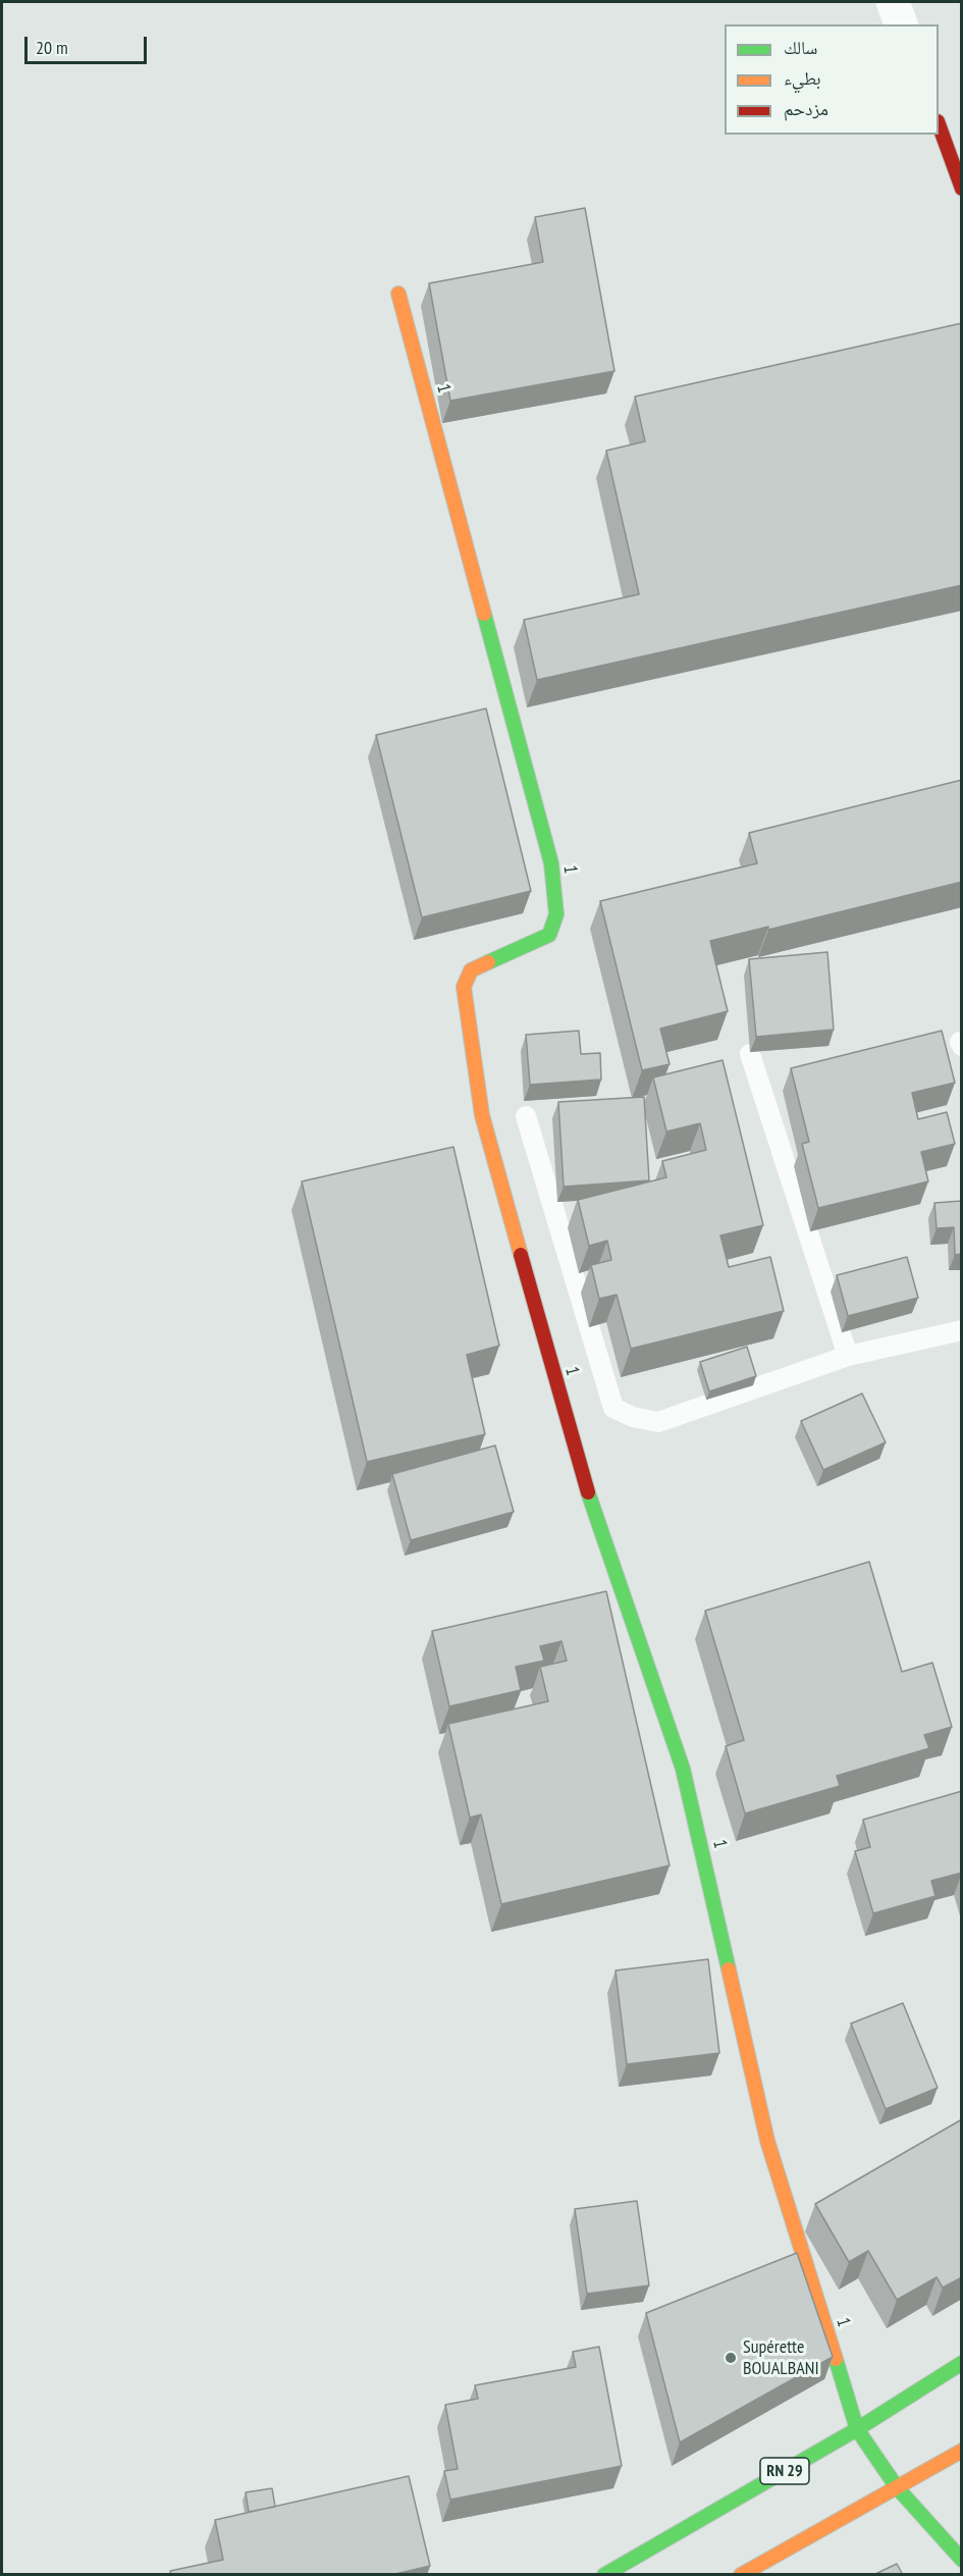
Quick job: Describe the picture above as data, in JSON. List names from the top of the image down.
{
  "streets": {
    "main road": ["1", "RN 29"]
  },
  "crossings": [
    ["1", "RN 29"]
  ],
  "places": ["Supérette BOUALBANI"],
  "legend": ["سالك", "بطيء", "مزدحم"],
  "scale_bar": "20 m"
}
